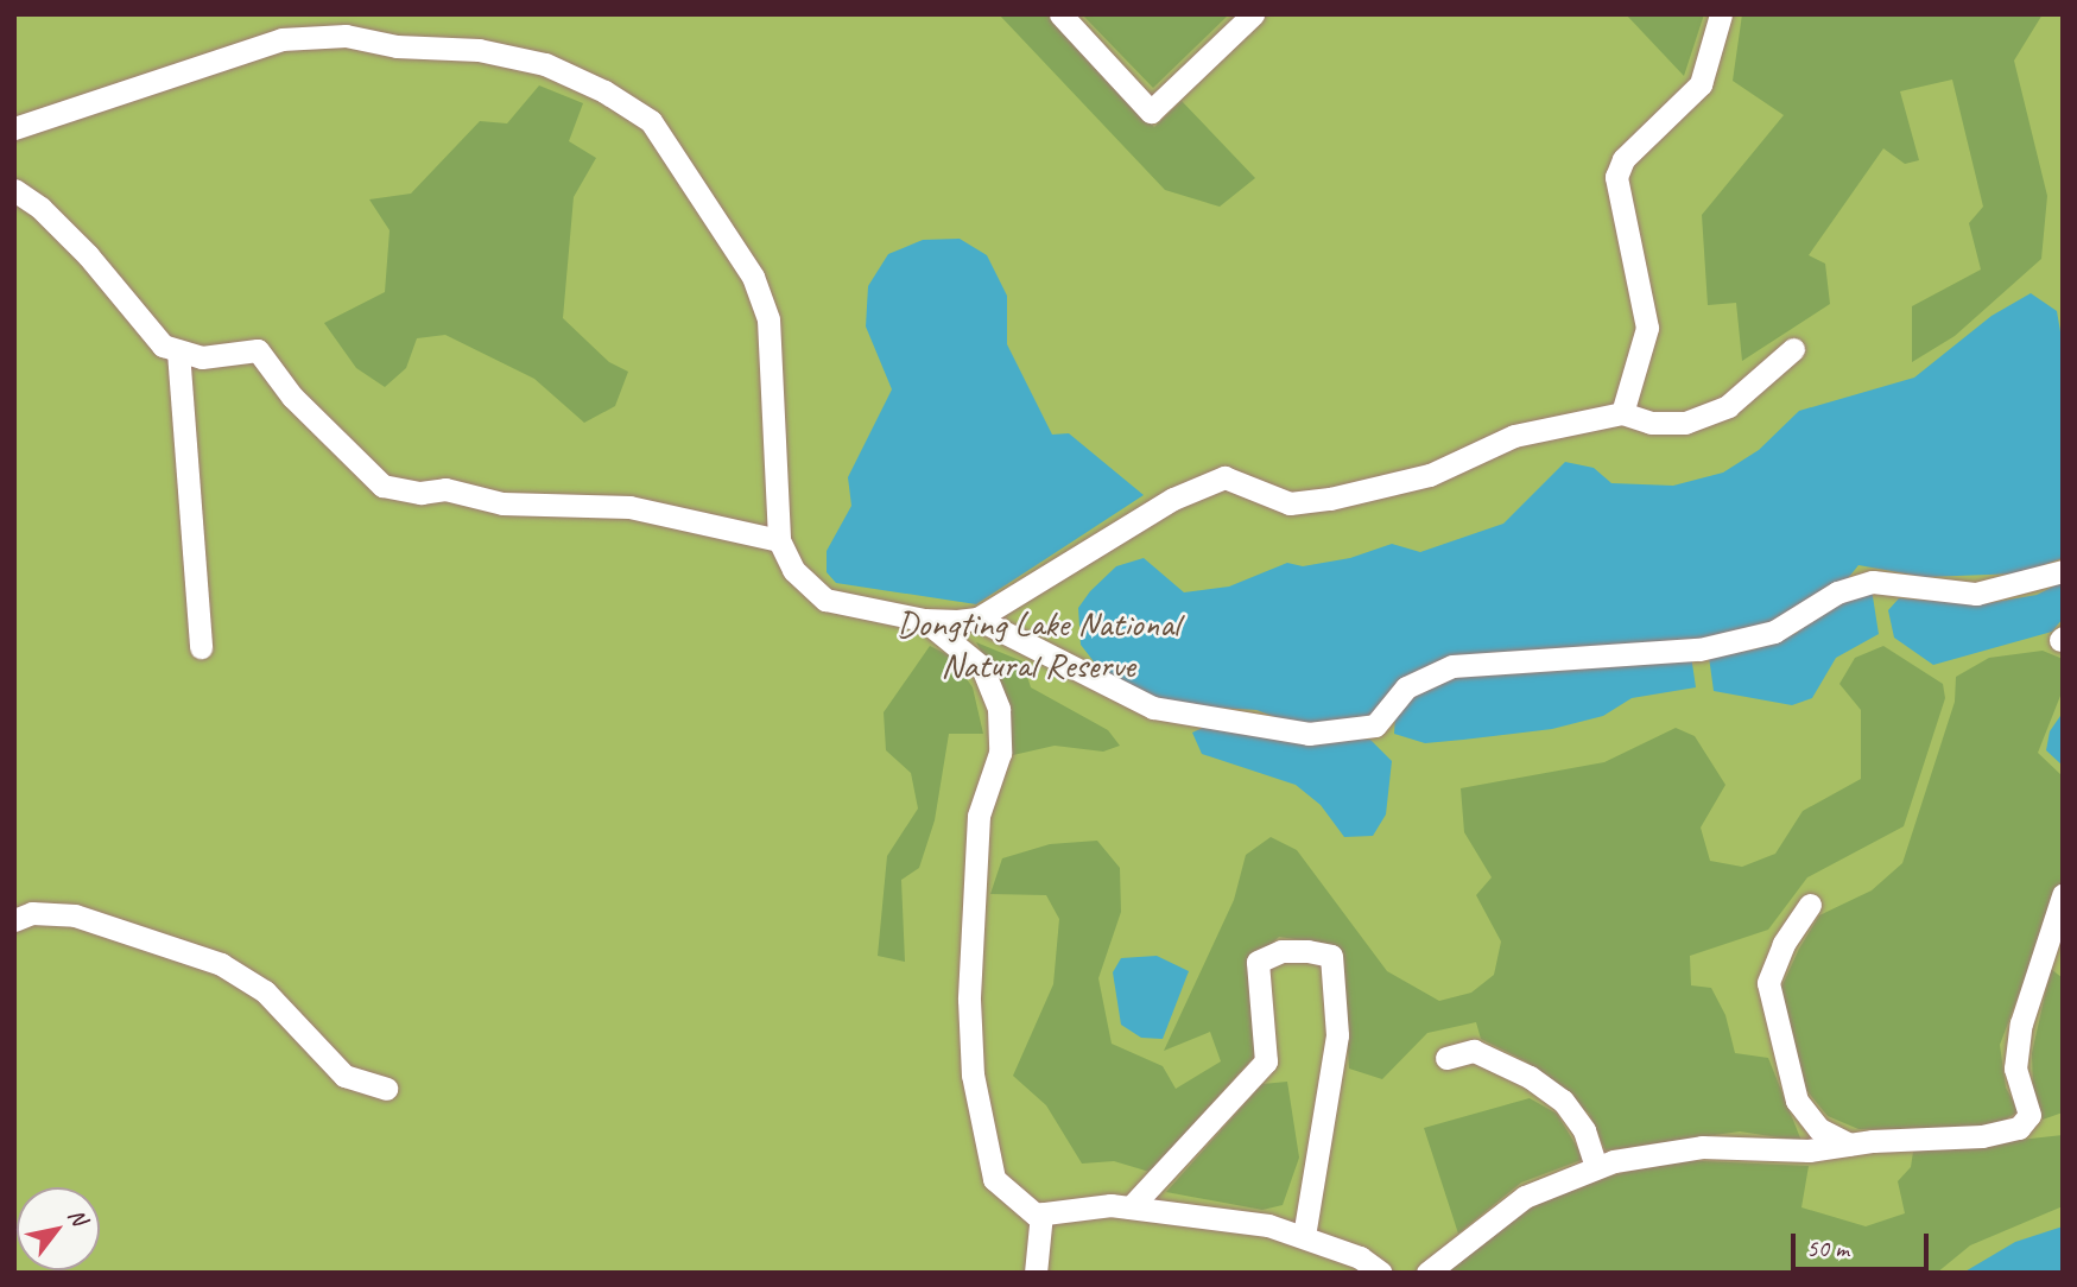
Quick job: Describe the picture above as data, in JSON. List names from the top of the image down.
{
  "parks": ["Dongting Lake National Natural Reserve"],
  "scale_bar": "50 m",
  "north": "top right"
}
